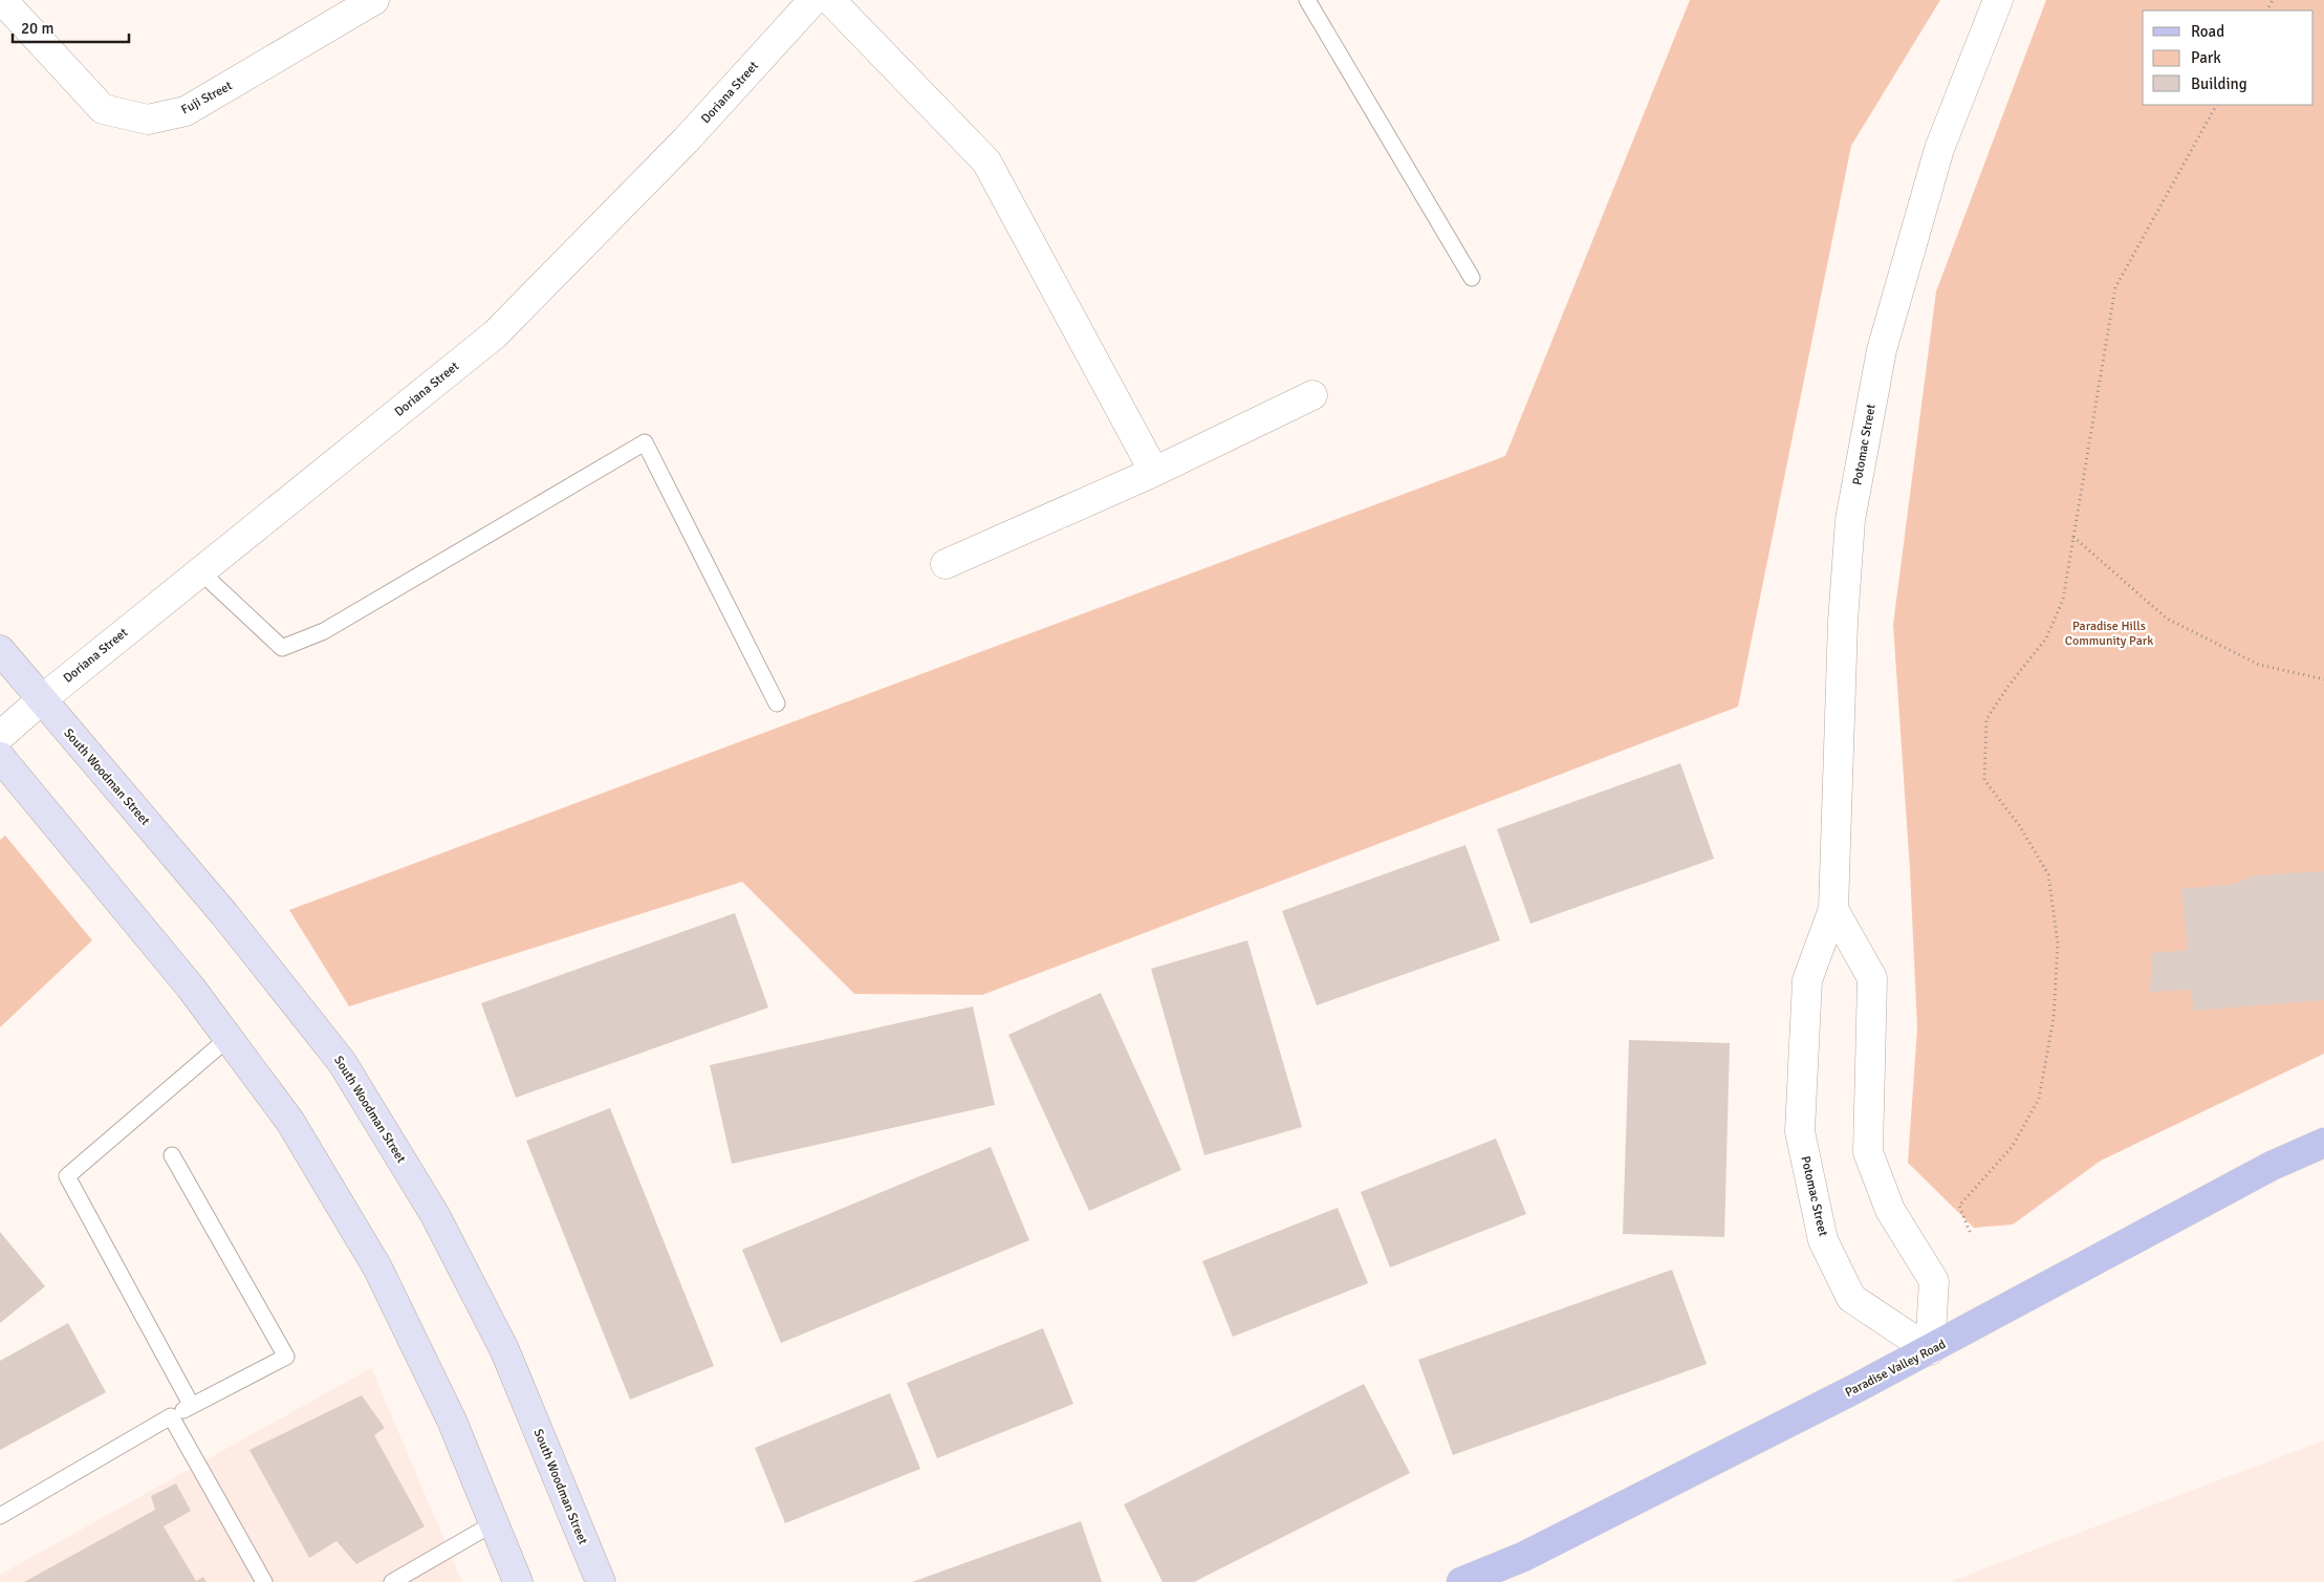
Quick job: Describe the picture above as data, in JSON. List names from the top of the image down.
{
  "streets": {
    "main road": ["South Woodman Street", "Paradise Valley Road"],
    "street": ["Doriana Street", "Fuji Street", "Potomac Street"]
  },
  "crossings": [
    ["Doriana Street", "South Woodman Street"],
    ["Potomac Street", "Paradise Valley Road"]
  ],
  "parks": ["Paradise Hills Community Park"],
  "legend": ["Road", "Park", "Building"],
  "scale_bar": "20 m"
}
